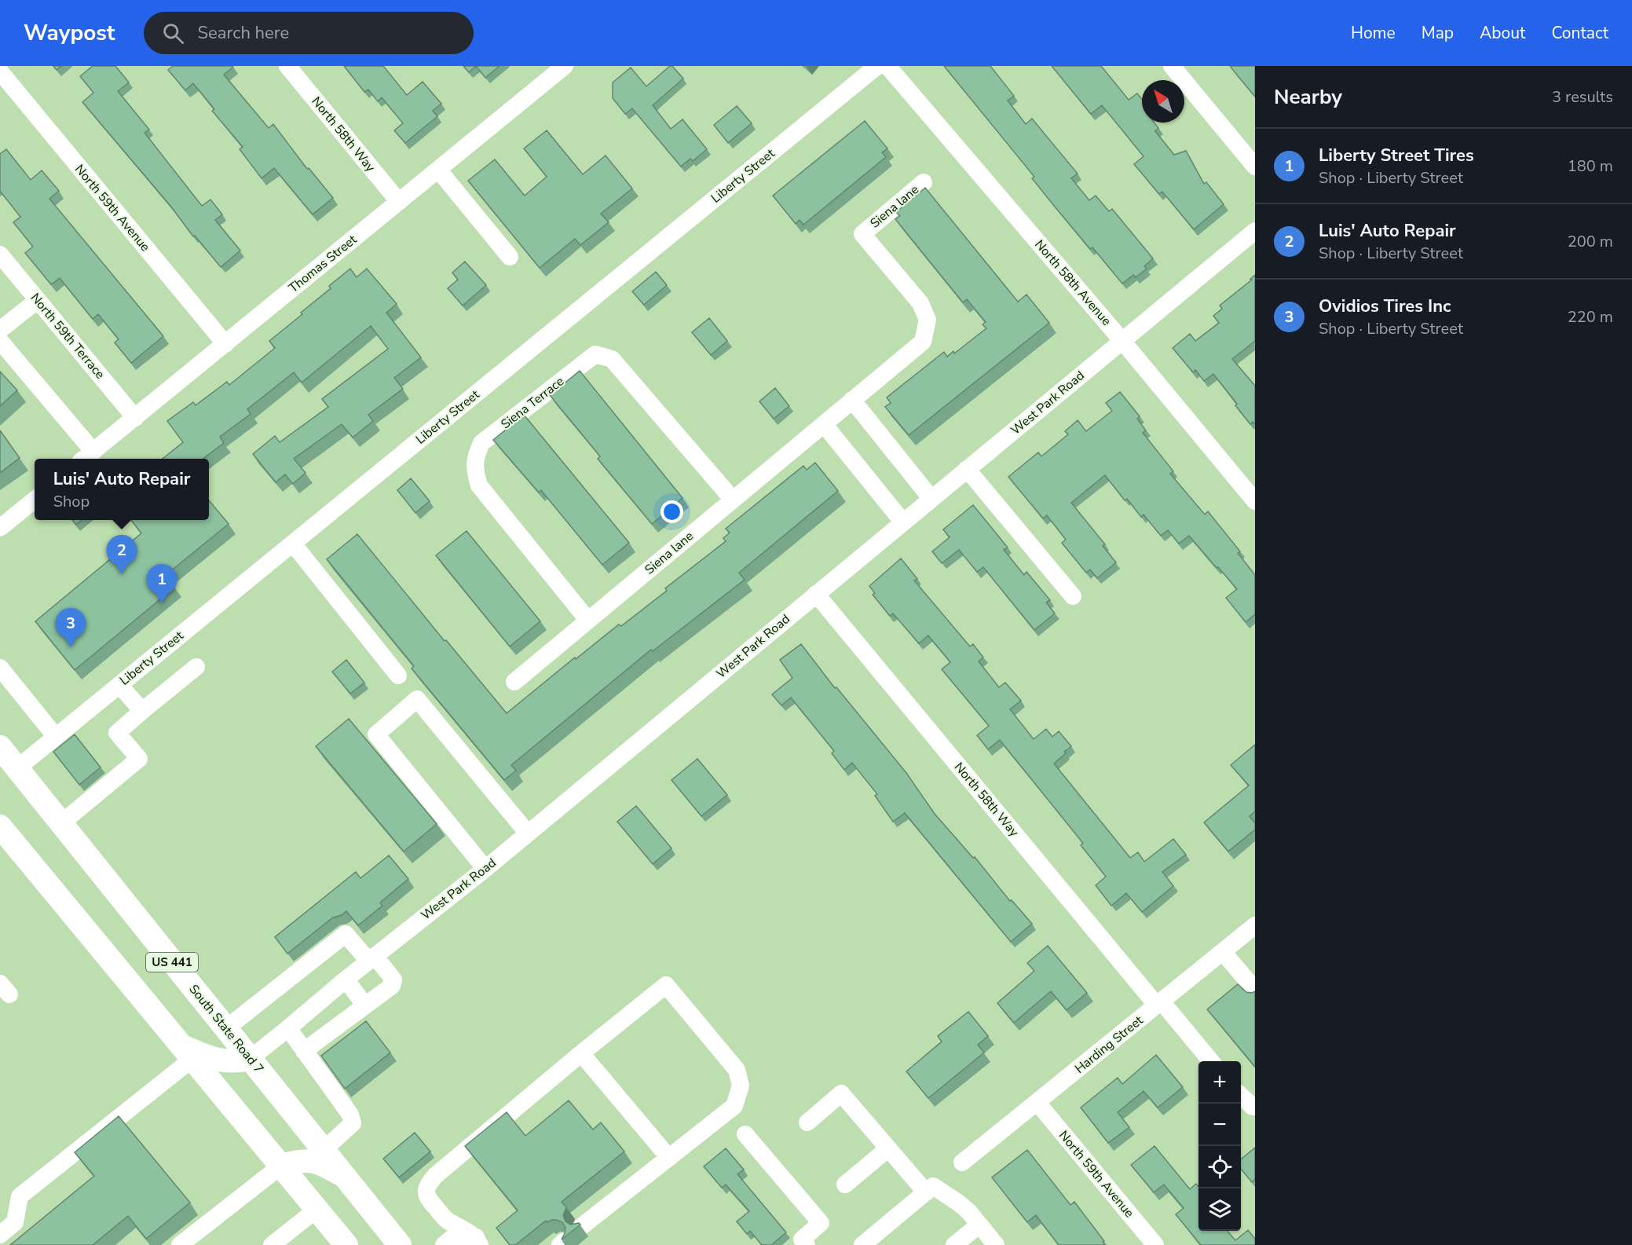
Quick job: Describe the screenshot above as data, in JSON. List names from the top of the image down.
{
  "streets": {
    "main road": ["US 441", "South State Road 7"],
    "street": [
      "North 58th Way",
      "Liberty Street",
      "Siena lane",
      "North 59th Avenue",
      "Thomas Street",
      "North 58th Avenue",
      "North 59th Terrace",
      "Siena Terrace",
      "West Park Road",
      "Harding Street"
    ]
  },
  "crossings": [
    ["North 58th Way", "Thomas Street"],
    ["North 58th Way", "West Park Road"],
    ["North 58th Way", "Harding Street"],
    ["Liberty Street", "South State Road 7"],
    ["Siena lane", "Siena Terrace"],
    ["North 59th Avenue", "Thomas Street"],
    ["North 59th Avenue", "Harding Street"],
    ["Thomas Street", "North 59th Terrace"],
    ["North 58th Avenue", "West Park Road"],
    ["West Park Road", "South State Road 7"]
  ],
  "north": "top left",
  "page": {
    "header": "Waypost",
    "search": "Search here",
    "nav": [
      "Home",
      "Map",
      "About",
      "Contact"
    ],
    "heading": ["Nearby", "3 results"],
    "list": [
      {
        "mark": "1",
        "name": "Liberty Street Tires",
        "note": "Shop · Liberty Street",
        "value": "180 m"
      },
      {
        "mark": "2",
        "name": "Luis' Auto Repair",
        "note": "Shop · Liberty Street",
        "value": "200 m"
      },
      {
        "mark": "3",
        "name": "Ovidios Tires Inc",
        "note": "Shop · Liberty Street",
        "value": "220 m"
      }
    ],
    "popup": ["Luis' Auto Repair", "Shop"],
    "pins": ["2", "1", "3"],
    "map_buttons": ["+", "−"]
  }
}
